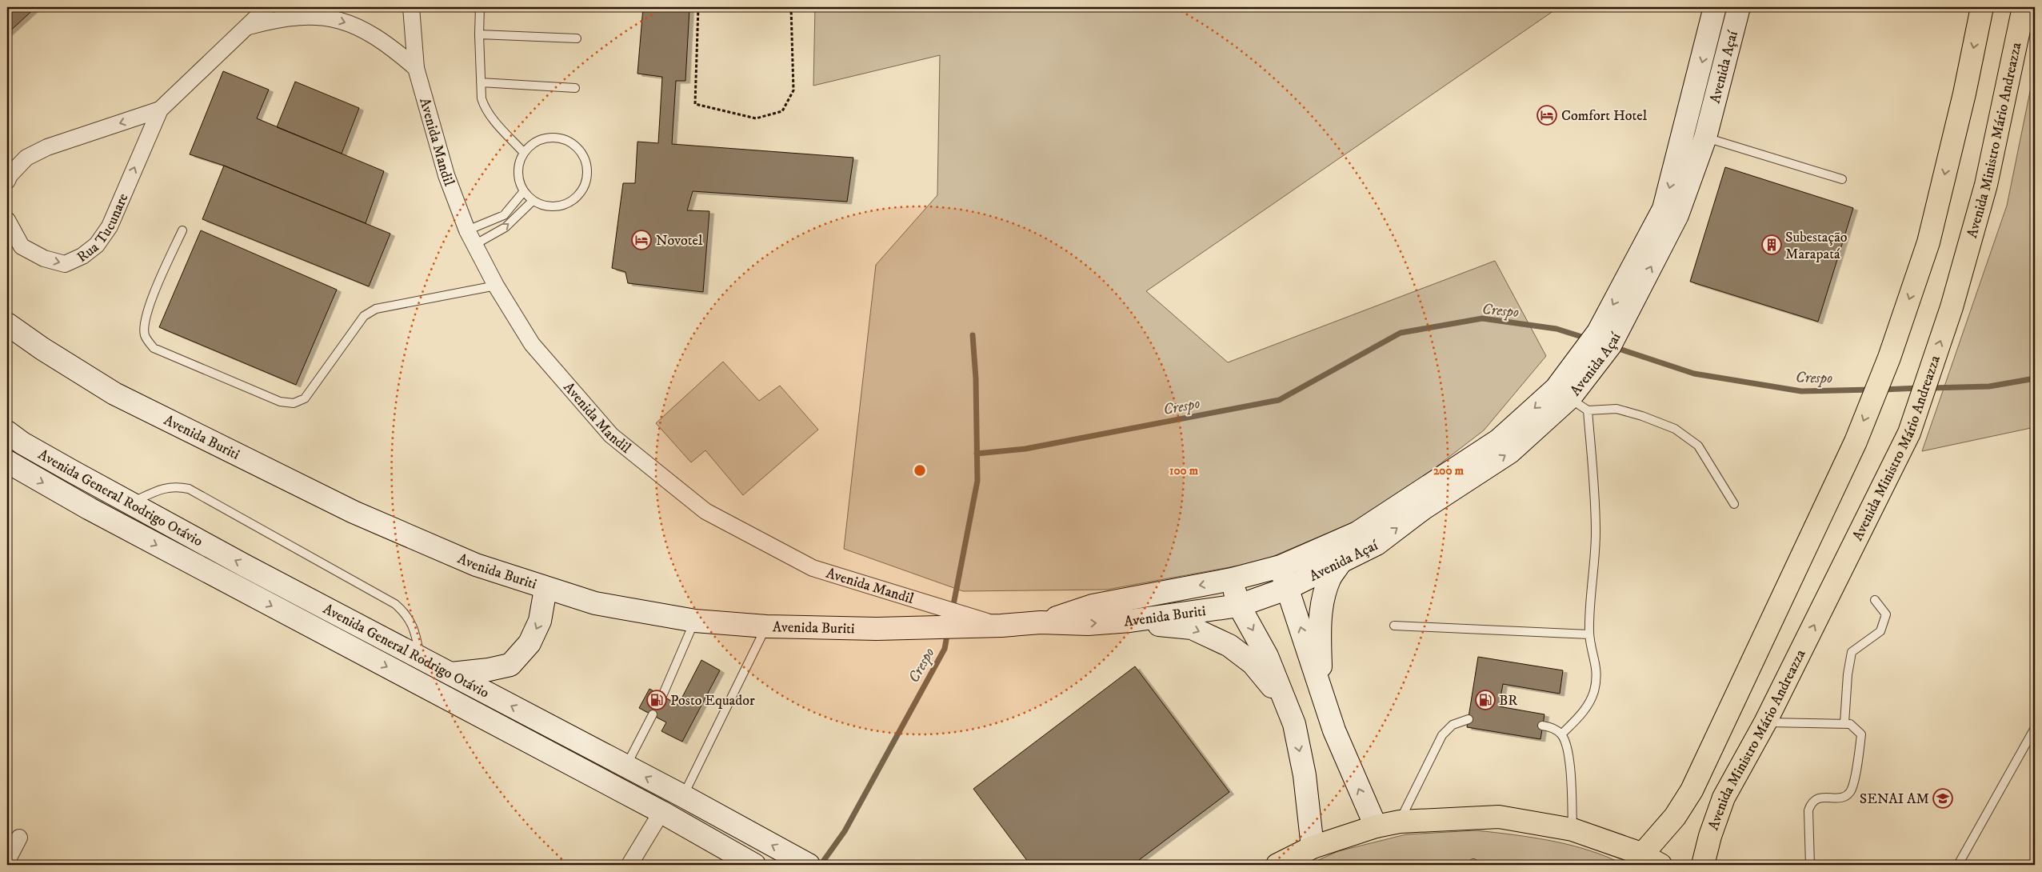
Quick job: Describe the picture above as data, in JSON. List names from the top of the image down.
{
  "streets": {
    "main road": [
      "Avenida Açaí",
      "Avenida Ministro Mário Andreazza",
      "Avenida Buriti",
      "Avenida General Rodrigo Otávio"
    ],
    "street": ["Avenida Mandil", "Rua Tucunare"]
  },
  "crossings": [
    ["Avenida Açaí", "Avenida Buriti"],
    ["Avenida Mandil", "Rua Tucunare"],
    ["Avenida Mandil", "Avenida Buriti"]
  ],
  "water": ["Crespo"],
  "places": {
    "hotel": ["Comfort Hotel", "Novotel"],
    "building": ["Subestação Marapatá"],
    "fuel station": ["Posto Equador", "BR"],
    "school or university": ["SENAI AM"]
  },
  "rings": ["100 m", "200 m"]
}
